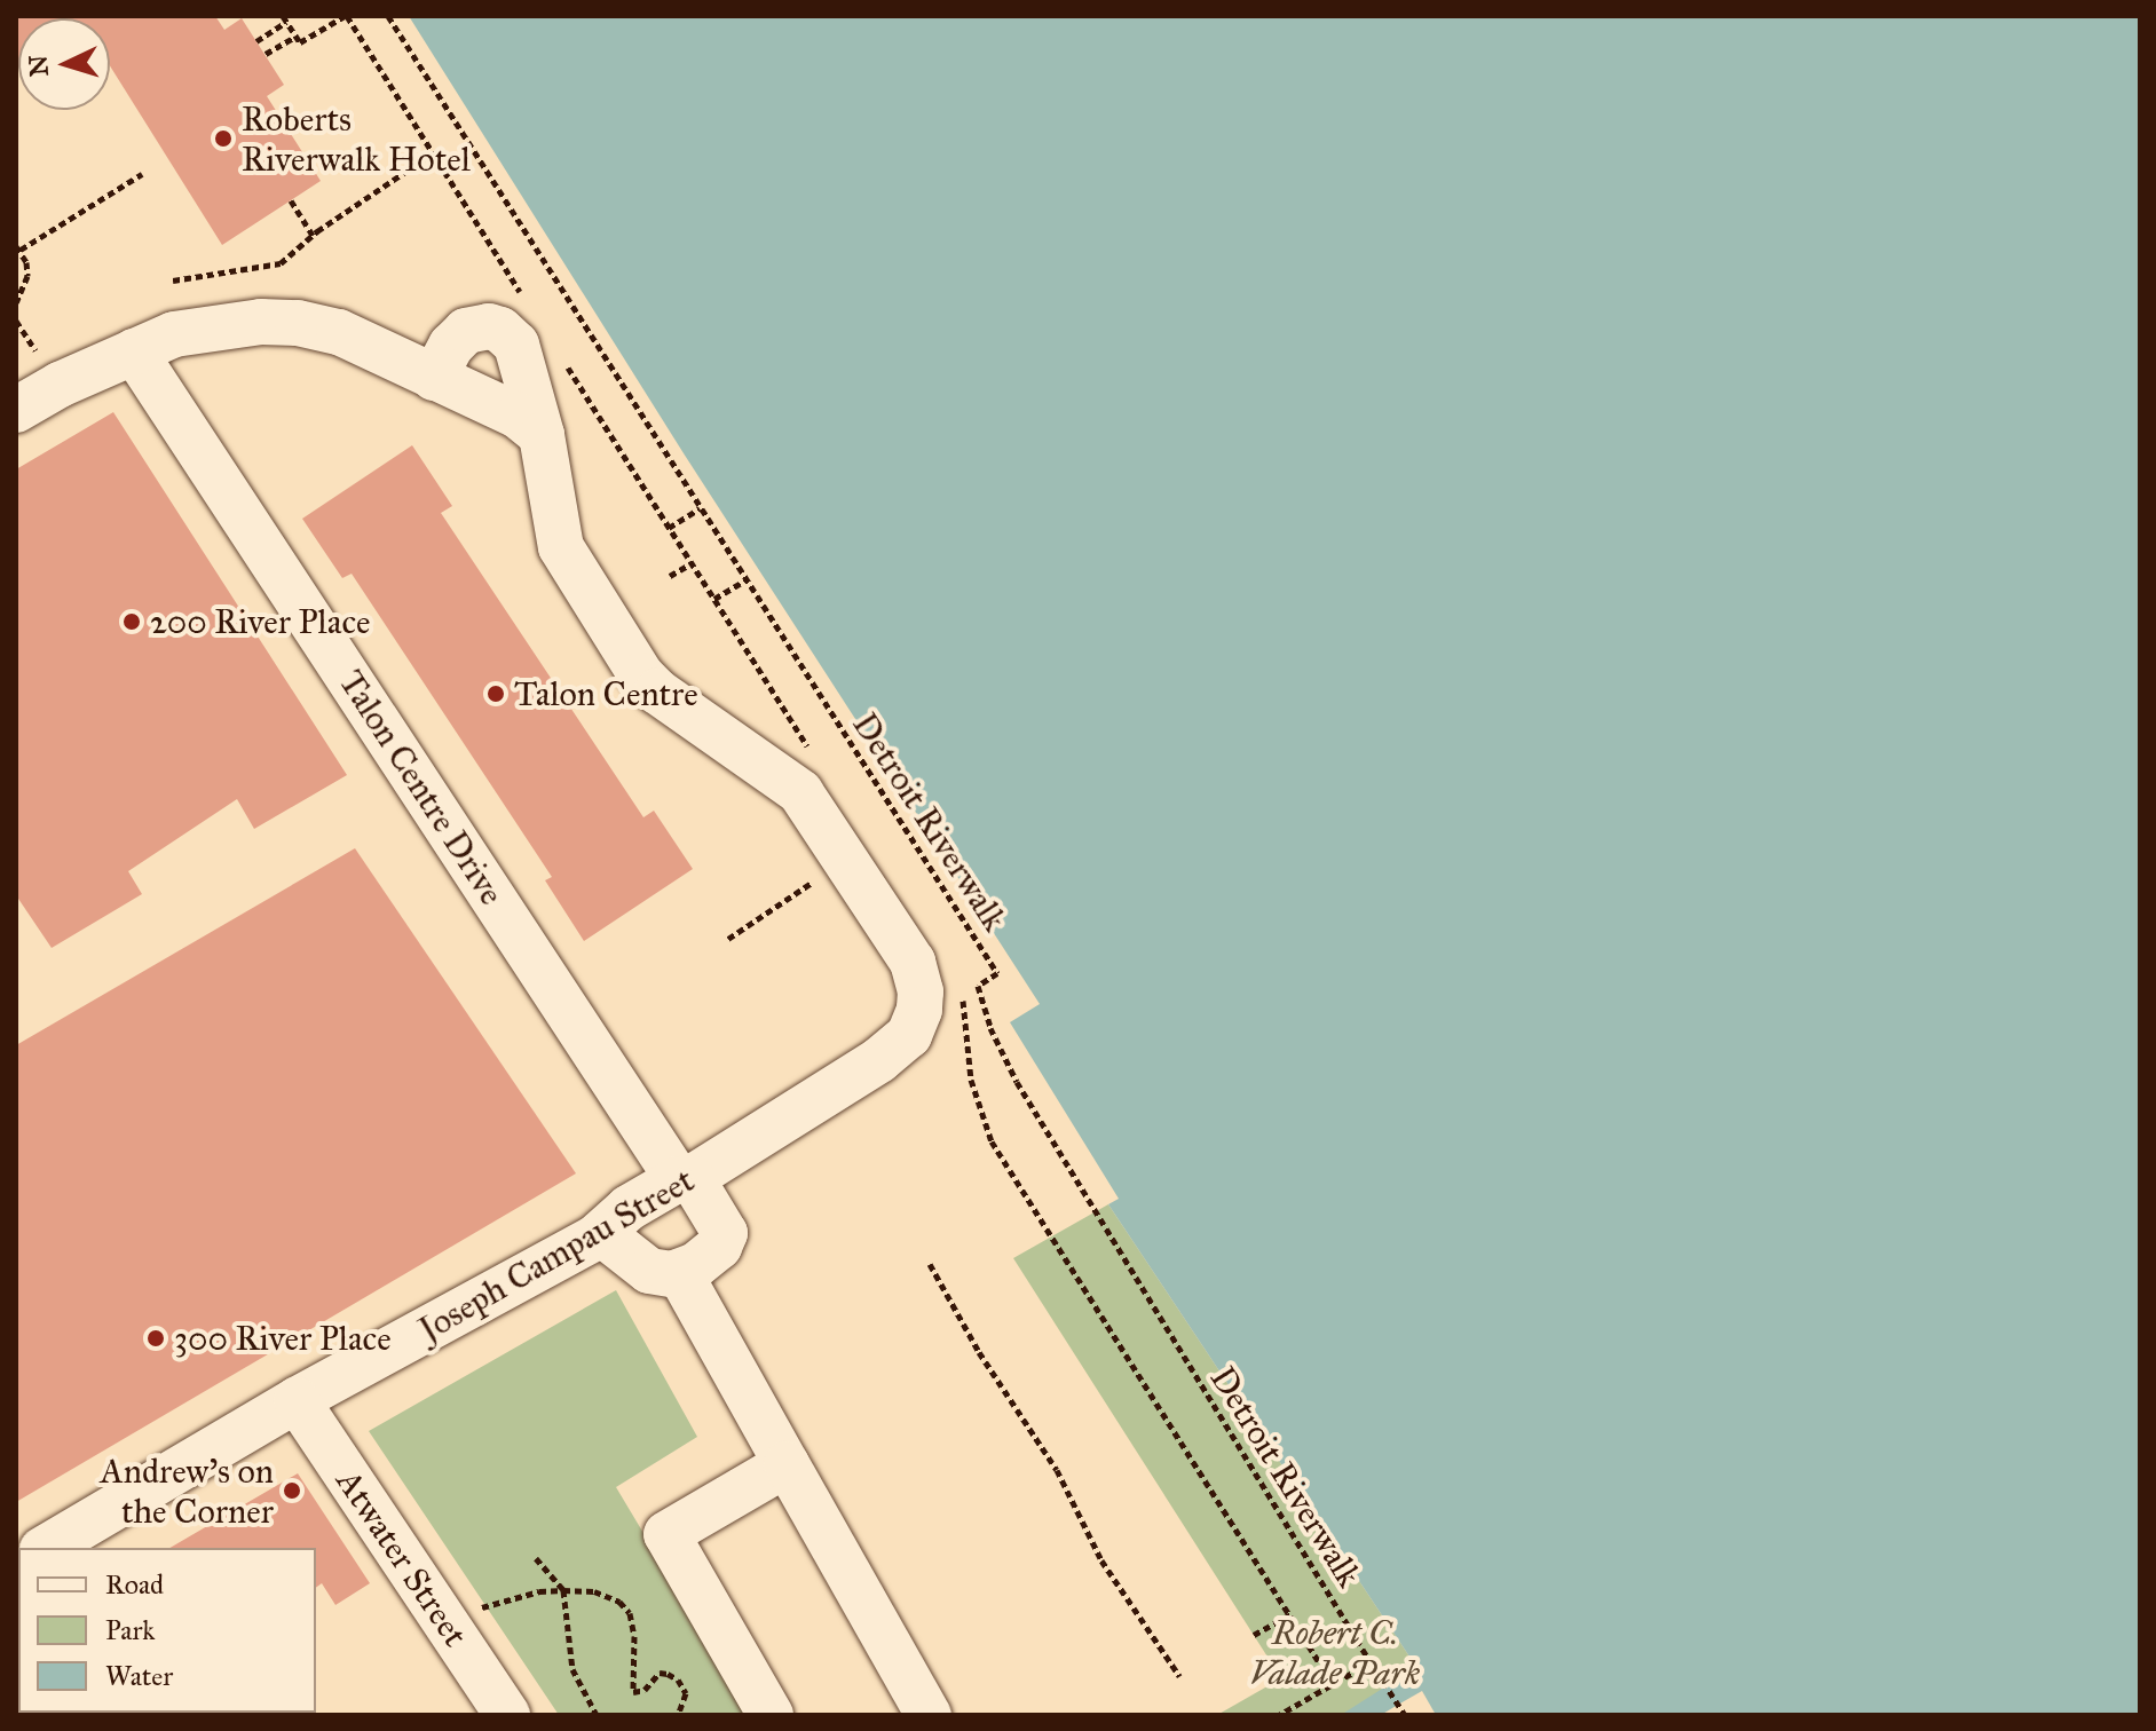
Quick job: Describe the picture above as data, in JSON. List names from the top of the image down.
{
  "streets": {
    "street": ["Talon Centre Drive", "Joseph Campau Street", "Atwater Street"],
    "path": ["Detroit Riverwalk"]
  },
  "crossings": [
    ["Talon Centre Drive", "Joseph Campau Street"],
    ["Joseph Campau Street", "Atwater Street"]
  ],
  "parks": ["Robert C. Valade Park"],
  "places": [
    "Roberts Riverwalk Hotel",
    "200 River Place",
    "Talon Centre",
    "300 River Place",
    "Andrew's on the Corner"
  ],
  "legend": ["Road", "Park", "Water"],
  "north": "left"
}
